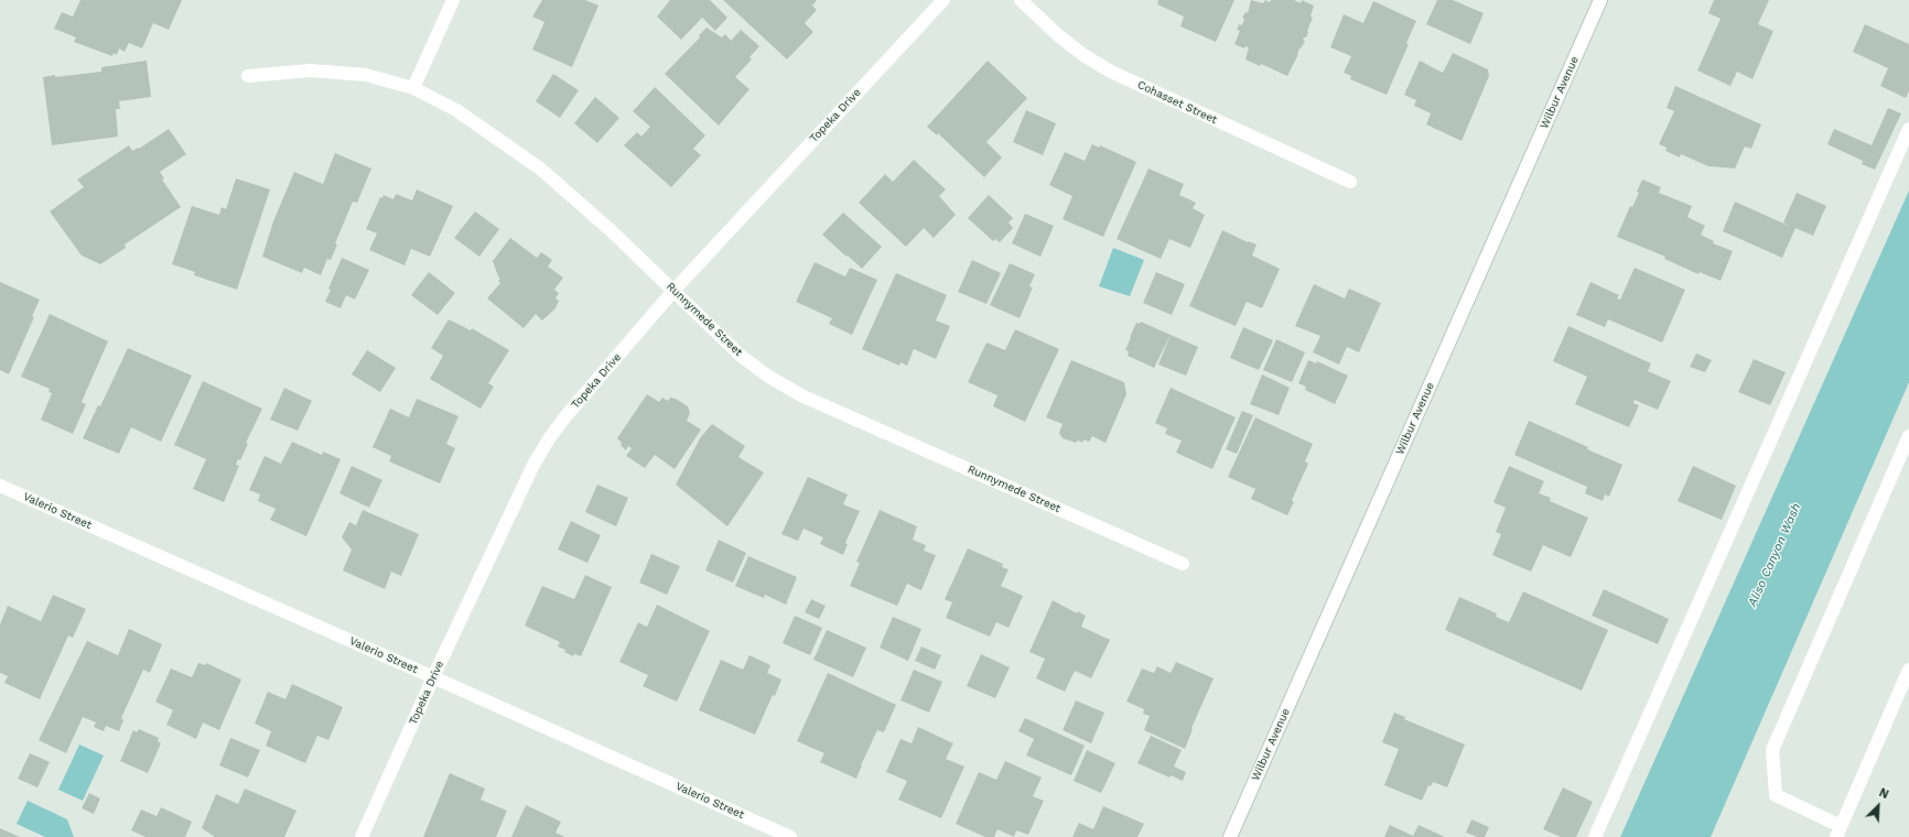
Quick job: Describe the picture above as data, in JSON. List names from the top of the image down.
{
  "streets": {
    "street": [
      "Wilbur Avenue",
      "Cohasset Street",
      "Topeka Drive",
      "Runnymede Street",
      "Valerio Street"
    ]
  },
  "crossings": [
    ["Topeka Drive", "Runnymede Street"],
    ["Topeka Drive", "Valerio Street"]
  ],
  "water": ["Aliso Canyon Wash"],
  "north": "top right"
}
